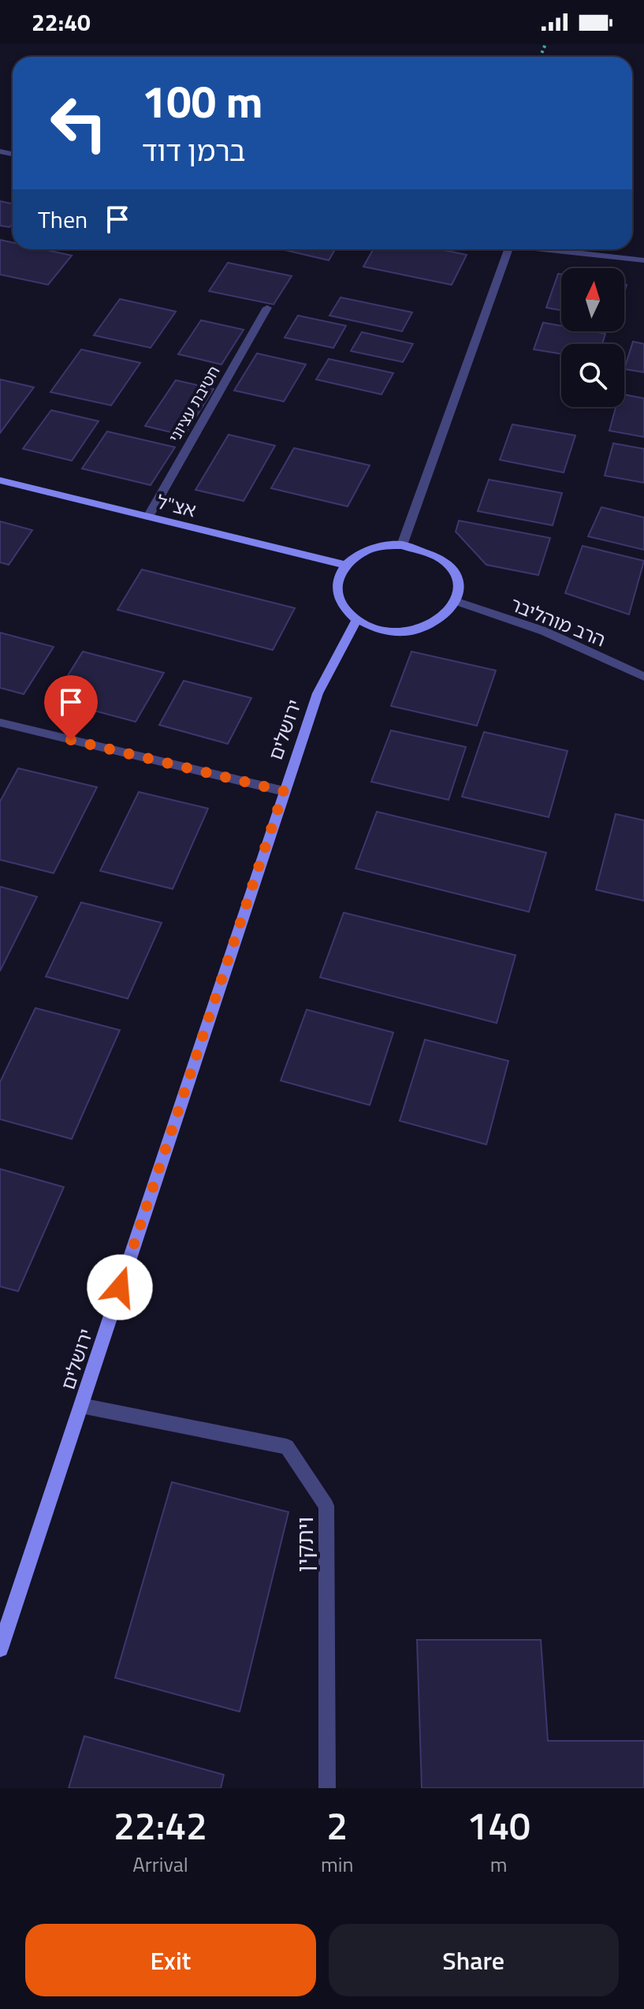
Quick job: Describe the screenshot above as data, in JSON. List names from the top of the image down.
{
  "streets": {
    "street": [
      "חטיבת עציוני",
      "אצ\"ל",
      "הרב מוהליבר",
      "ירושלים",
      "ויתקין"
    ]
  },
  "crossings": [
    ["חטיבת עציוני", "אצ\"ל"],
    ["אצ\"ל", "הרב מוהליבר"],
    ["אצ\"ל", "ירושלים"],
    ["הרב מוהליבר", "ירושלים"],
    ["ירושלים", "ויתקין"]
  ],
  "north": "top",
  "page": {
    "status": "22:40",
    "turn": ["100 m", "ברמן דוד"],
    "then": "Then",
    "eta": [
      "22:42",
      "Arrival",
      "2",
      "min",
      "140",
      "m"
    ],
    "buttons": ["Exit", "Share"]
  }
}
